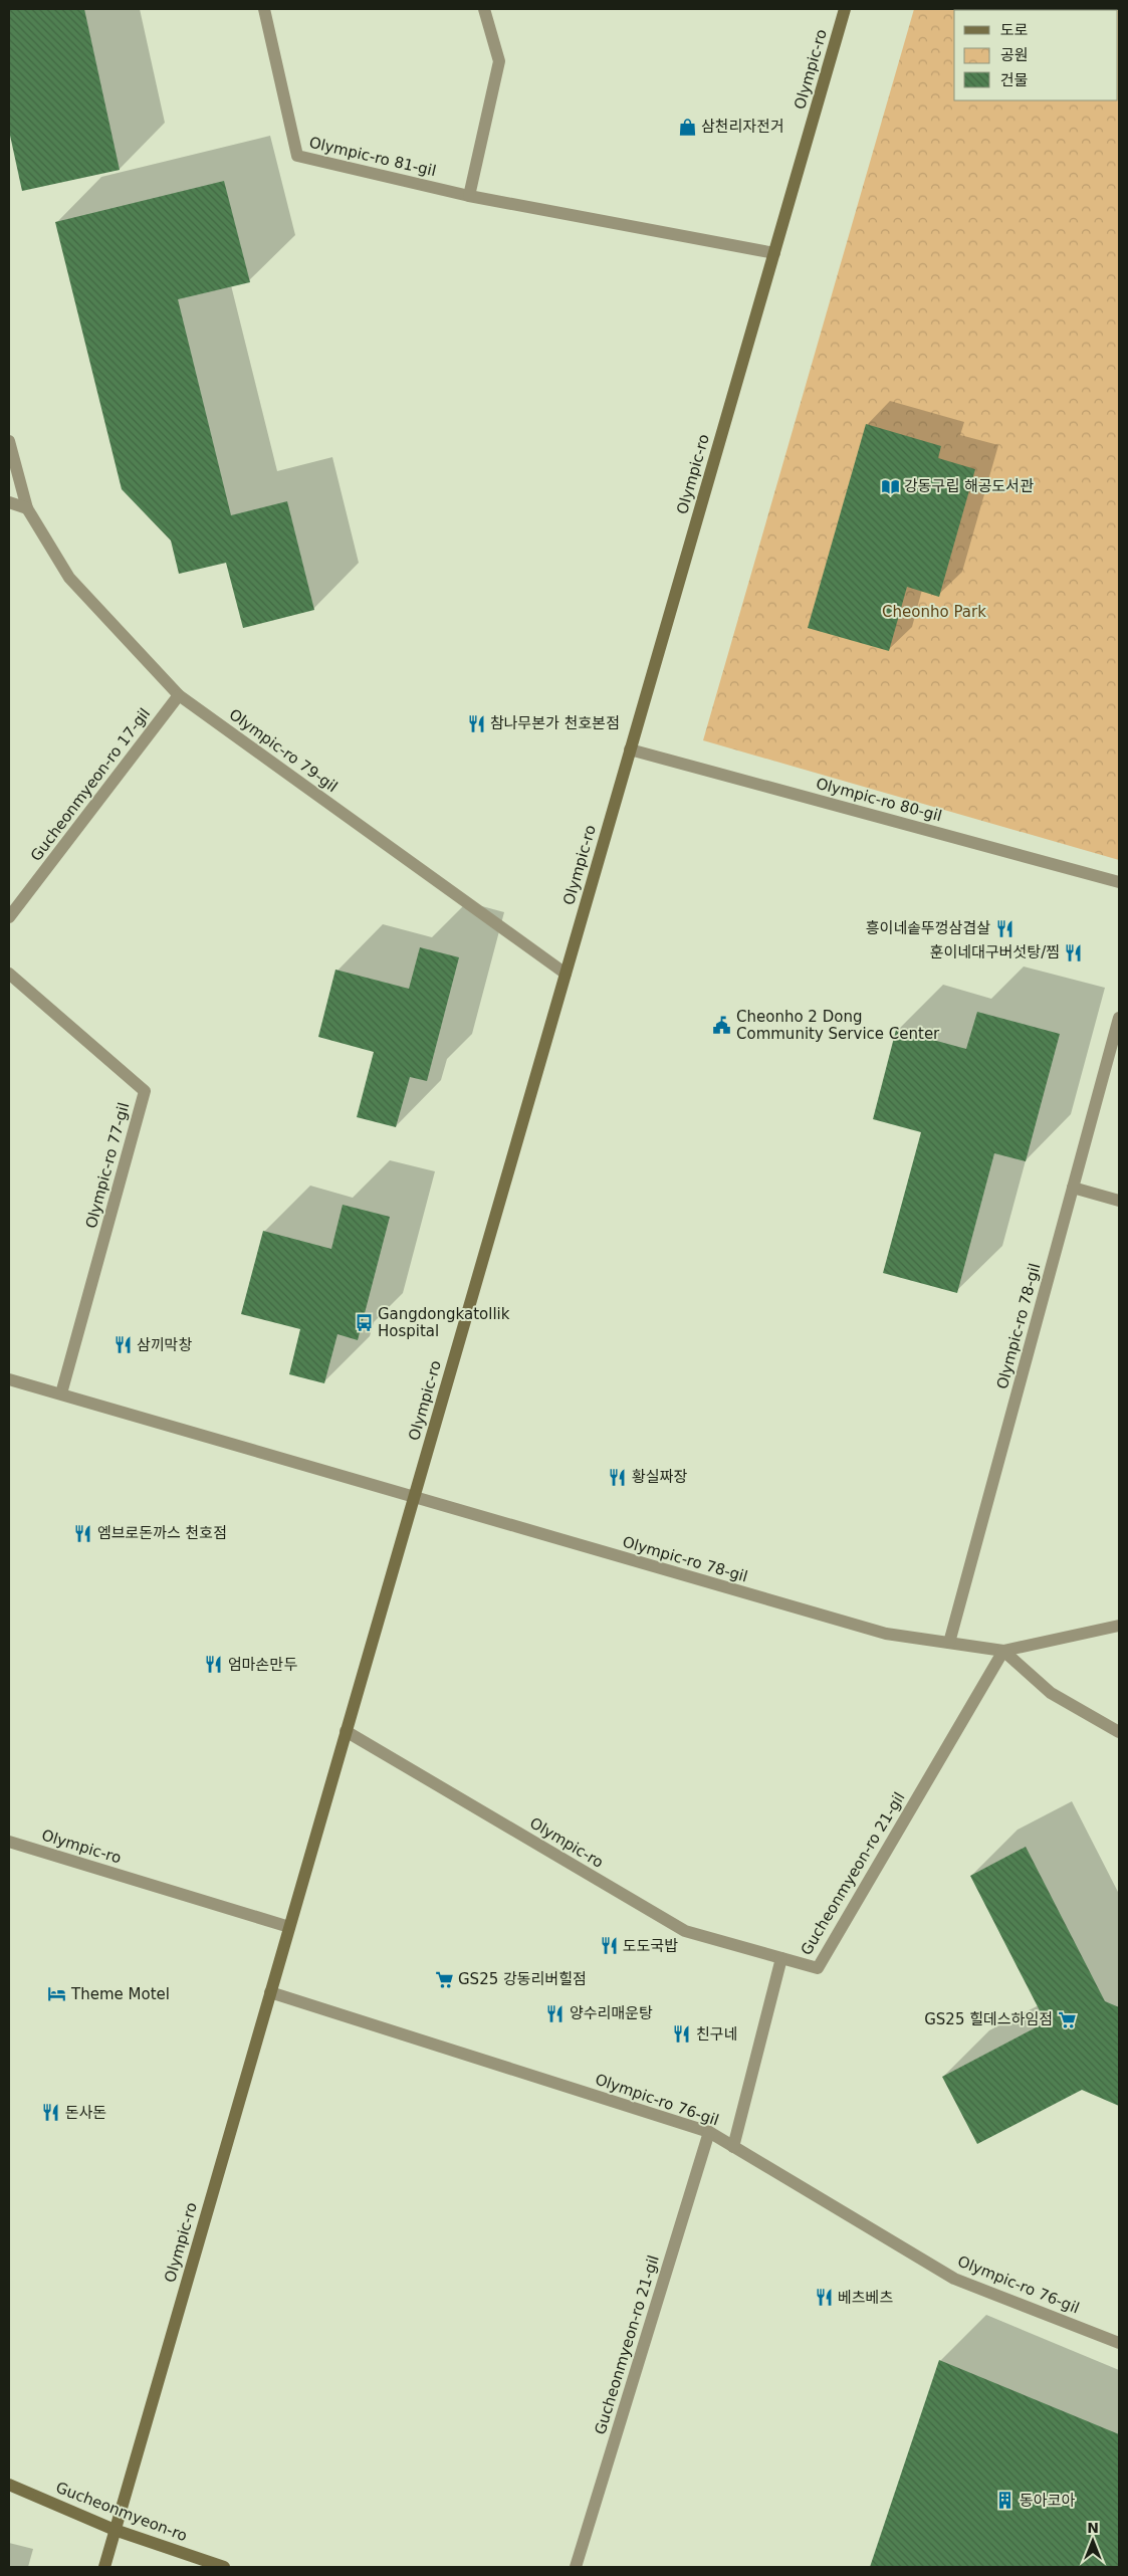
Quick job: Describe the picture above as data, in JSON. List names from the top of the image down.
{
  "streets": {
    "main road": ["Olympic-ro", "Gucheonmyeon-ro"],
    "street": [
      "Olympic-ro 81-gil",
      "Olympic-ro 79-gil",
      "Gucheonmyeon-ro 17-gil",
      "Olympic-ro 80-gil",
      "Olympic-ro 77-gil",
      "Olympic-ro 78-gil",
      "Gucheonmyeon-ro 21-gil",
      "Olympic-ro 76-gil"
    ]
  },
  "crossings": [
    ["Olympic-ro", "Olympic-ro 81-gil"],
    ["Olympic-ro", "Olympic-ro 79-gil"],
    ["Olympic-ro", "Olympic-ro 80-gil"],
    ["Olympic-ro", "Olympic-ro 78-gil"],
    ["Olympic-ro", "Gucheonmyeon-ro 21-gil"],
    ["Olympic-ro", "Olympic-ro 76-gil"],
    ["Olympic-ro", "Gucheonmyeon-ro"],
    ["Olympic-ro 79-gil", "Gucheonmyeon-ro 17-gil"],
    ["Olympic-ro 78-gil", "Gucheonmyeon-ro 21-gil"],
    ["Gucheonmyeon-ro 21-gil", "Olympic-ro 76-gil"]
  ],
  "parks": ["Cheonho Park"],
  "places": {
    "shop": ["삼천리자전거"],
    "library": ["강동구립 해공도서관"],
    "restaurant": [
      "참나무본가 천호본점",
      "흥이네솥뚜껑삼겹살",
      "훈이네대구버섯탕/찜",
      "삼끼막창",
      "황실짜장",
      "엠브로돈까스 천호점",
      "엄마손만두",
      "도도국밥",
      "양수리매운탕",
      "친구네",
      "돈사돈",
      "베츠베츠"
    ],
    "public building": ["Cheonho 2 Dong Community Service Center"],
    "bus stop": ["Gangdongkatollik Hospital"],
    "supermarket": ["GS25 강동리버힐점", "GS25 힐데스하임점"],
    "hotel": ["Theme Motel"],
    "building": ["동아코아"]
  },
  "legend": ["도로", "공원", "건물"],
  "north": "top"
}
